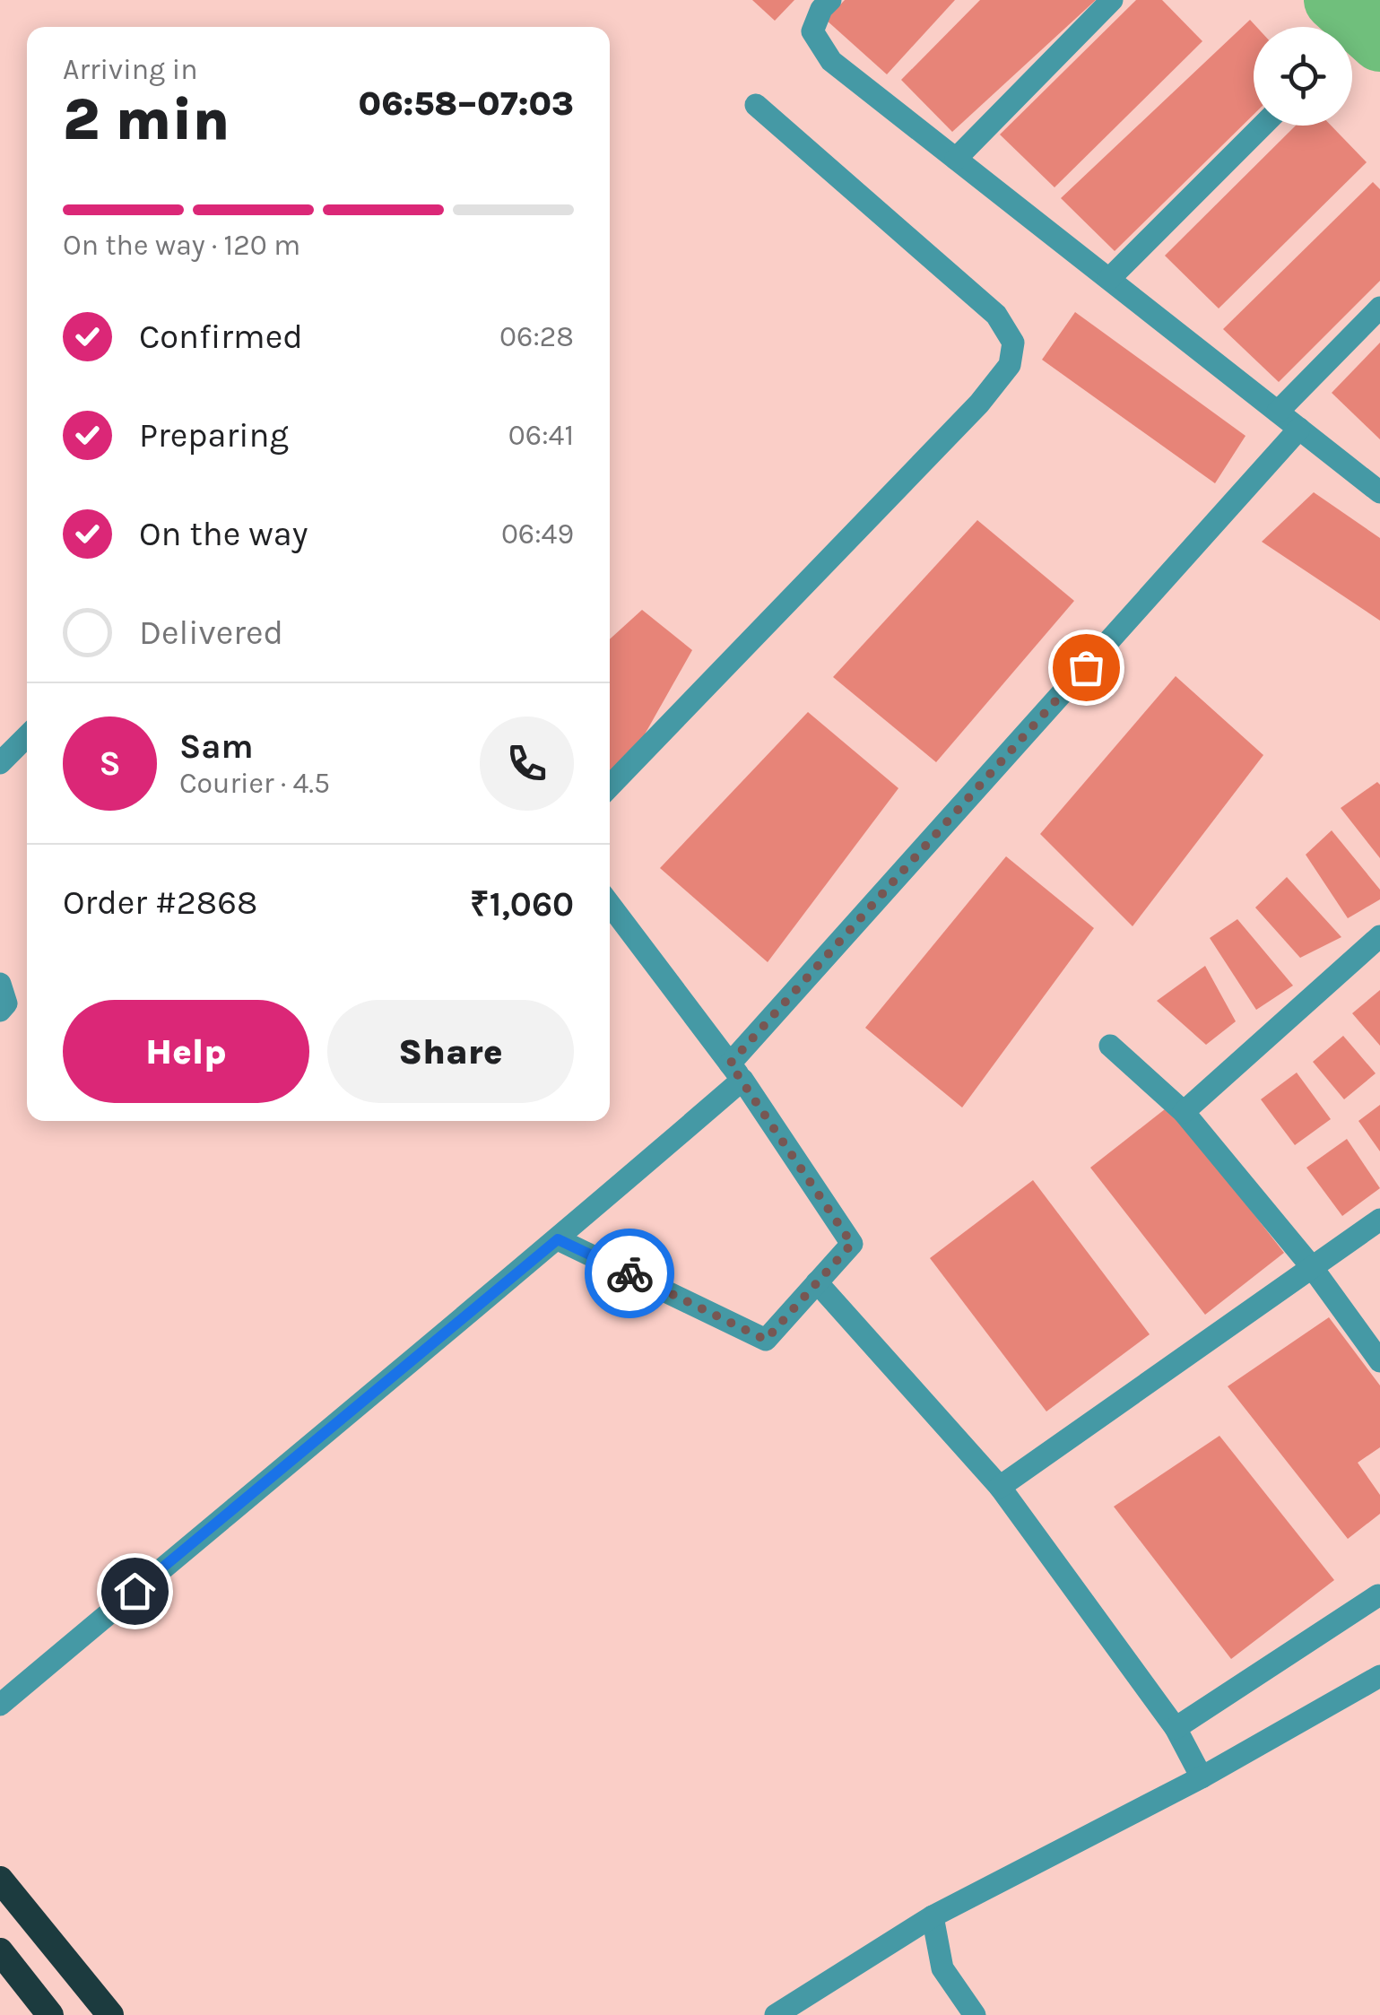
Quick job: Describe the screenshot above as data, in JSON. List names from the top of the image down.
{
  "page": {
    "heading": ["2 min", "Arriving in", "06:58–07:03"],
    "panel": [
      "Sam",
      "Courier · 4.5",
      "Order #2868",
      "₹1,060"
    ],
    "bar": "On the way · 120 m",
    "list": [
      ["Confirmed", "06:28"],
      ["Preparing", "06:41"],
      ["On the way", "06:49"],
      "Delivered"
    ],
    "round": "S",
    "buttons": ["Help", "Share"]
  }
}
